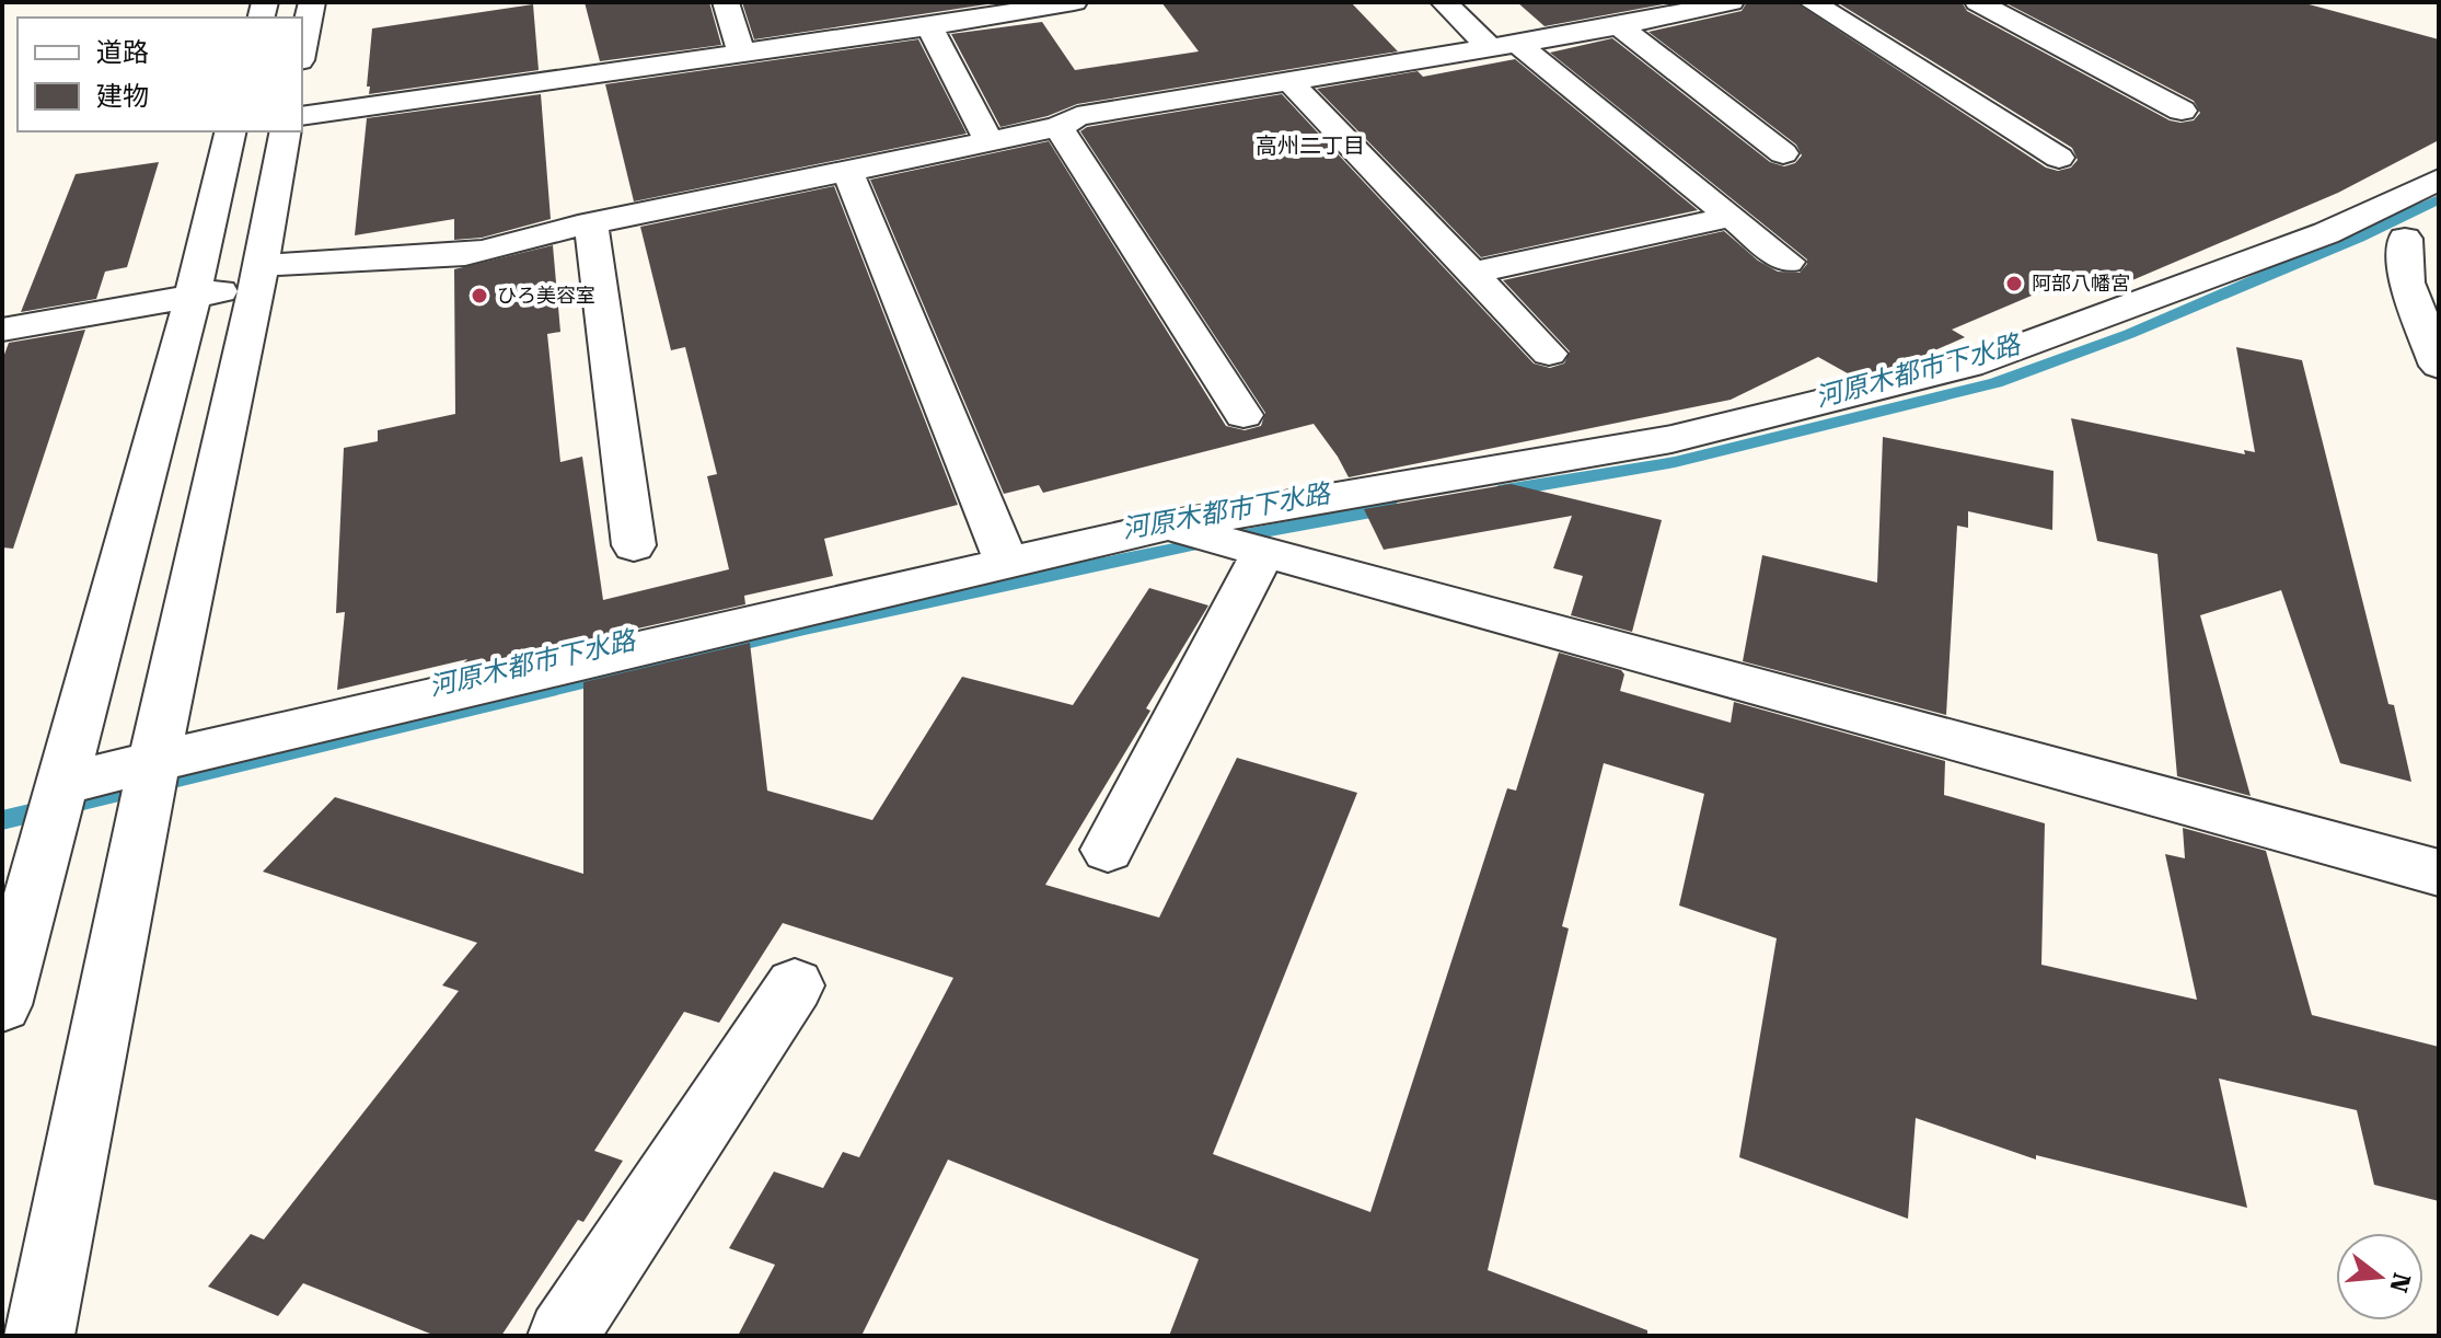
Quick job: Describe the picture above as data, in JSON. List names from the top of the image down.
{
  "districts": ["高州二丁目"],
  "water": ["河原木都市下水路"],
  "places": ["阿部八幡宮", "ひろ美容室"],
  "legend": ["道路", "建物"],
  "north": "right"
}
